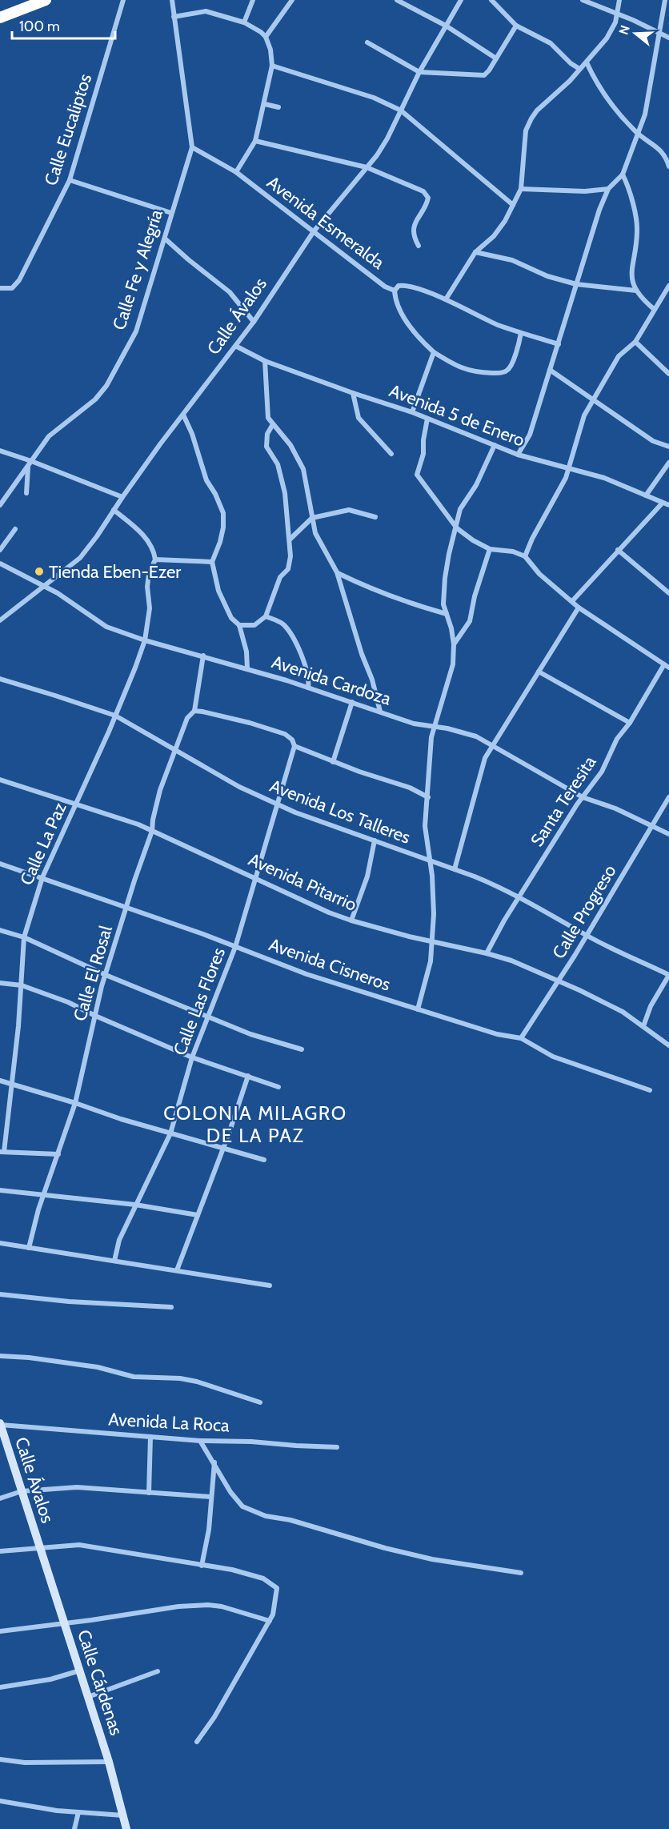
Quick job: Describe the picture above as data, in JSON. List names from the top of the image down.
{
  "streets": {
    "street": [
      "Calle Eucaliptos",
      "Avenida Esmeralda",
      "Calle Fe y Alegría",
      "Calle Ávalos",
      "Avenida 5 de Enero",
      "Avenida Cardoza",
      "Santa Teresita",
      "Avenida Los Talleres",
      "Calle La Paz",
      "Avenida Pitarrio",
      "Calle Progreso",
      "Avenida Cisneros",
      "Calle El Rosal",
      "Calle Las Flores",
      "Avenida La Roca",
      "Calle Cárdenas"
    ]
  },
  "crossings": [
    ["Avenida Esmeralda", "Calle Fe y Alegría"],
    ["Avenida Esmeralda", "Calle Ávalos"],
    ["Calle Ávalos", "Avenida 5 de Enero"],
    ["Calle Ávalos", "Avenida Cardoza"],
    ["Calle Ávalos", "Avenida La Roca"],
    ["Calle Ávalos", "Calle Cárdenas"],
    ["Avenida Cardoza", "Santa Teresita"],
    ["Avenida Cardoza", "Calle La Paz"],
    ["Avenida Cardoza", "Calle Progreso"],
    ["Santa Teresita", "Avenida Los Talleres"],
    ["Santa Teresita", "Avenida Pitarrio"],
    ["Avenida Los Talleres", "Calle La Paz"],
    ["Avenida Los Talleres", "Calle Progreso"],
    ["Avenida Los Talleres", "Calle El Rosal"],
    ["Avenida Los Talleres", "Calle Las Flores"],
    ["Calle La Paz", "Avenida Pitarrio"],
    ["Calle La Paz", "Avenida Cisneros"],
    ["Avenida Pitarrio", "Calle Progreso"],
    ["Avenida Pitarrio", "Calle El Rosal"],
    ["Avenida Pitarrio", "Calle Las Flores"],
    ["Calle Progreso", "Avenida Cisneros"],
    ["Avenida Cisneros", "Calle El Rosal"],
    ["Avenida Cisneros", "Calle Las Flores"]
  ],
  "districts": ["COLONIA MILAGRO DE LA PAZ"],
  "places": ["Tienda Eben-Ezer"],
  "scale_bar": "100 m",
  "north": "left"
}
